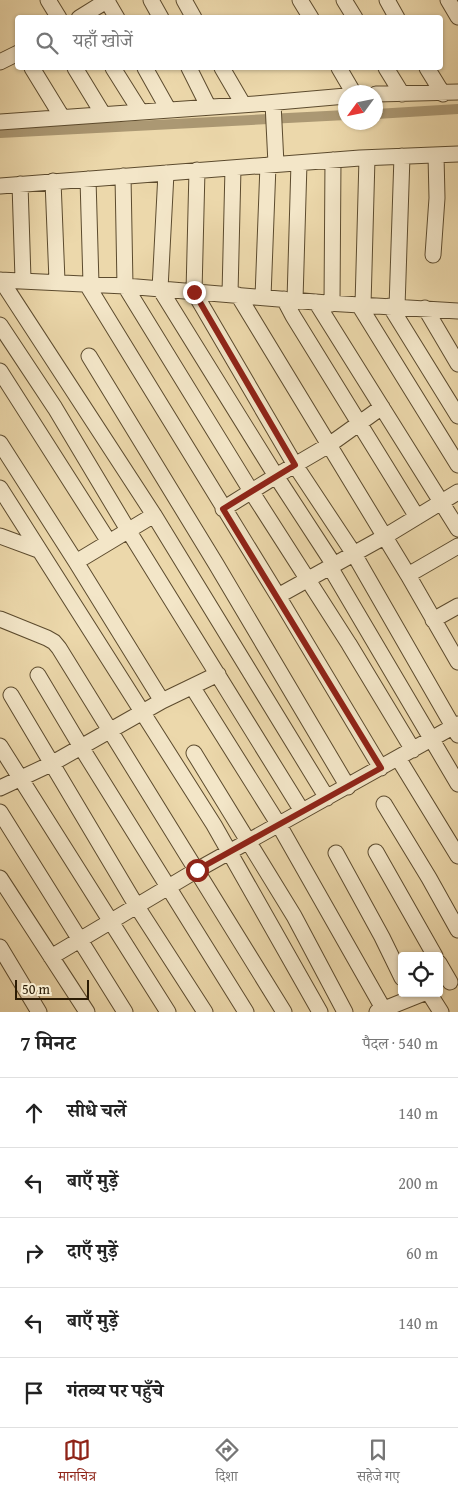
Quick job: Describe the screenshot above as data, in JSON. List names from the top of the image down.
{
  "scale_bar": "50 m",
  "north": "bottom left",
  "page": {
    "search": "यहाँ खोजें",
    "scale": "50 m",
    "heading": ["7 मिनट", "पैदल · 540 m"],
    "list": [
      ["सीधे चलें", "140 m"],
      ["बाएँ मुड़ें", "200 m"],
      ["दाएँ मुड़ें", "60 m"],
      ["बाएँ मुड़ें", "140 m"],
      "गंतव्य पर पहुँचे"
    ],
    "nav": ["मानचित्र", "दिशा", "सहेजे गए"]
  }
}
